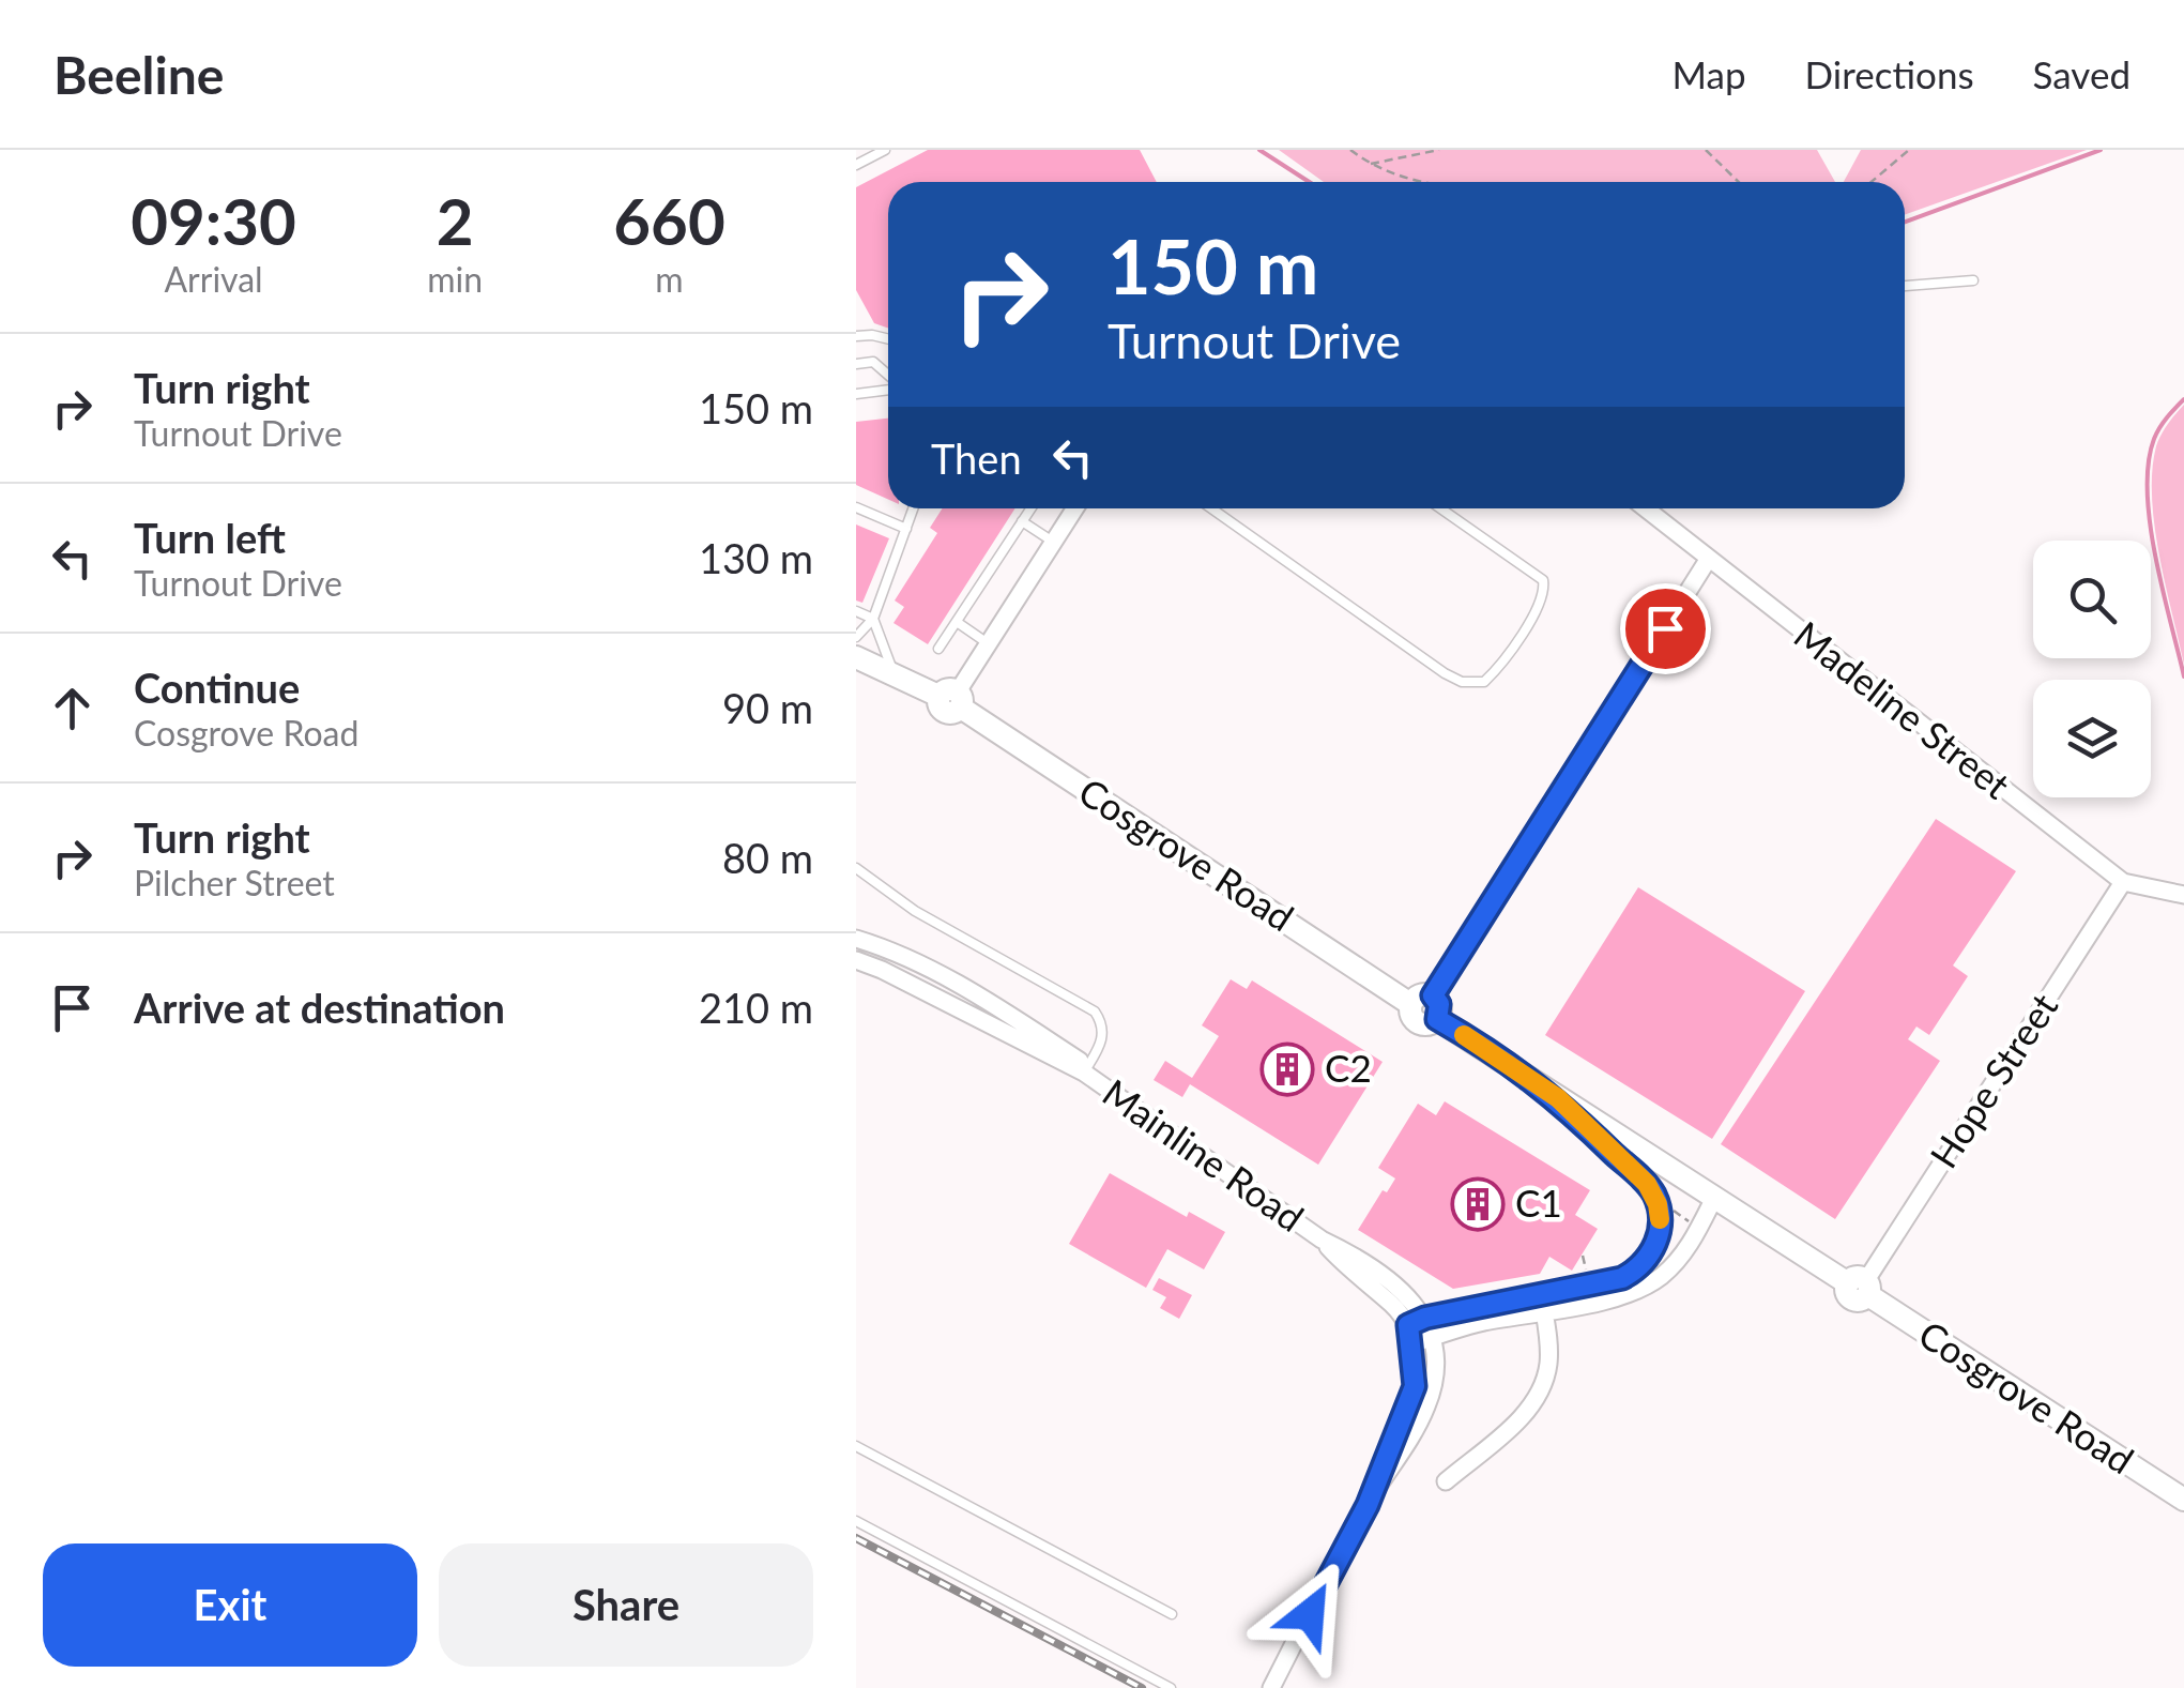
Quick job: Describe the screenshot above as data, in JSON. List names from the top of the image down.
{
  "streets": {
    "main road": ["Cosgrove Road"],
    "street": ["Madeline Street", "Hope Street", "Mainline Road"]
  },
  "crossings": [
    ["Madeline Street", "Hope Street"],
    ["Cosgrove Road", "Hope Street"]
  ],
  "places": {
    "building": ["C2", "C1"]
  },
  "page": {
    "header": "Beeline",
    "nav": ["Map", "Directions", "Saved"],
    "eta": [
      "09:30",
      "Arrival",
      "2",
      "min",
      "660",
      "m"
    ],
    "turn": ["150 m", "Turnout Drive"],
    "list": [
      {
        "name": "Turn right",
        "note": "Turnout Drive",
        "value": "150 m"
      },
      {
        "name": "Turn left",
        "note": "Turnout Drive",
        "value": "130 m"
      },
      {
        "name": "Continue",
        "note": "Cosgrove Road",
        "value": "90 m"
      },
      {
        "name": "Turn right",
        "note": "Pilcher Street",
        "value": "80 m"
      },
      {
        "name": "Arrive at destination",
        "value": "210 m"
      }
    ],
    "then": "Then",
    "buttons": ["Exit", "Share"]
  }
}
